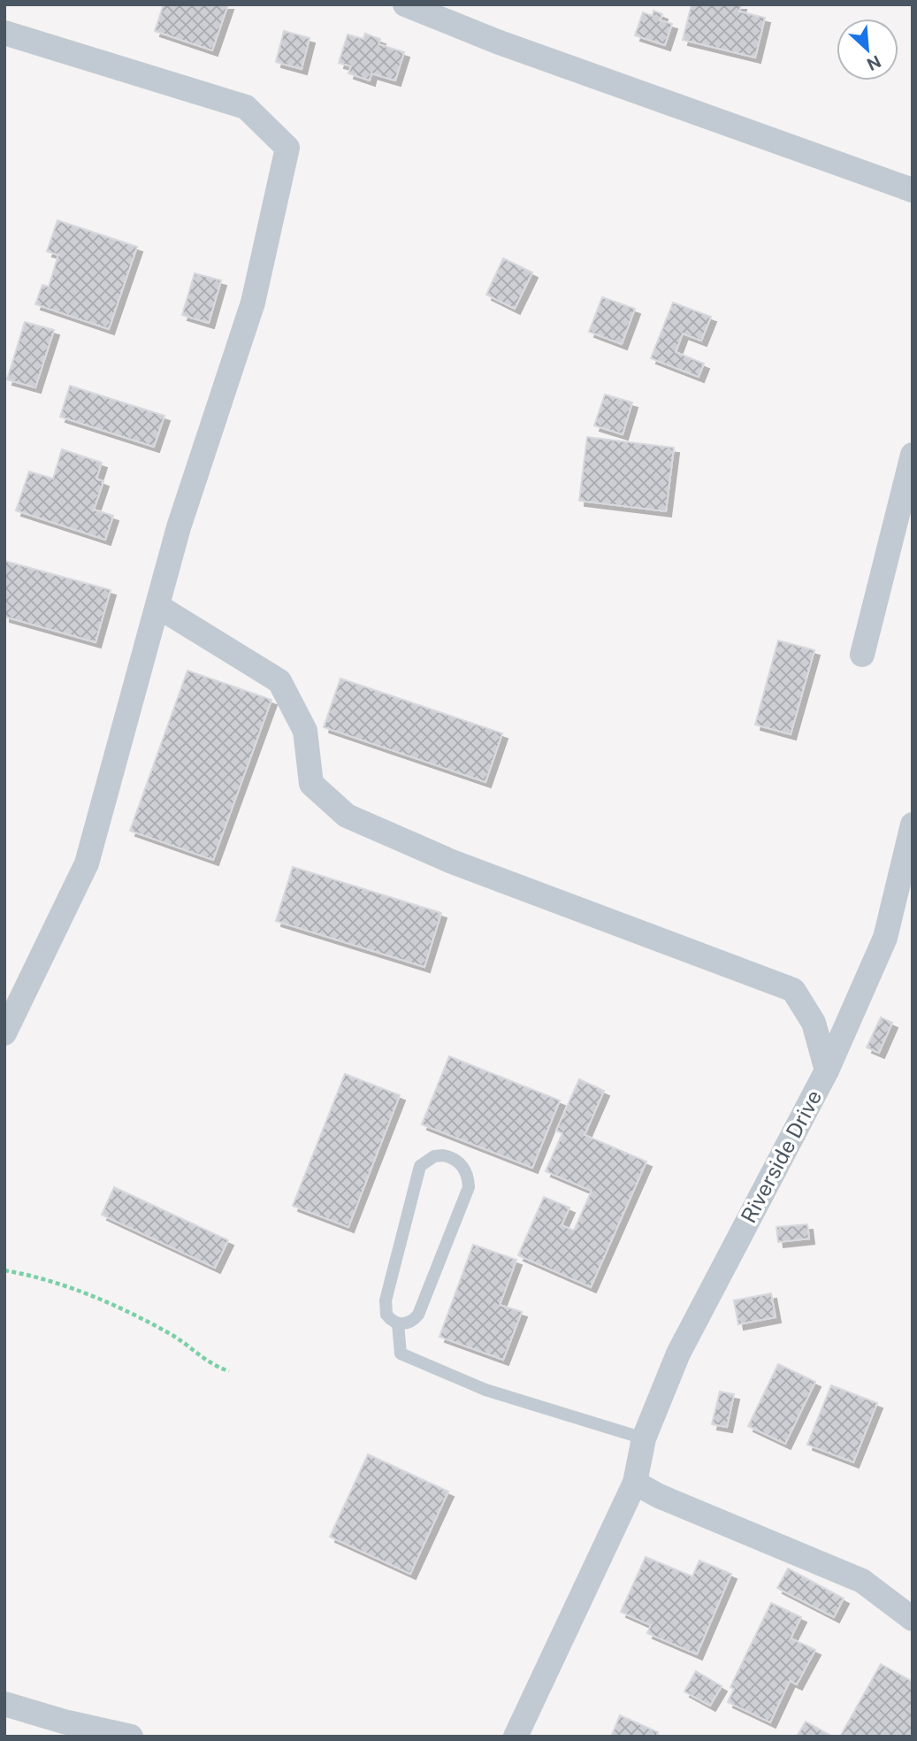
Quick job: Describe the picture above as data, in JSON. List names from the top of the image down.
{
  "streets": {
    "street": ["Riverside Drive"]
  },
  "north": "bottom right"
}
